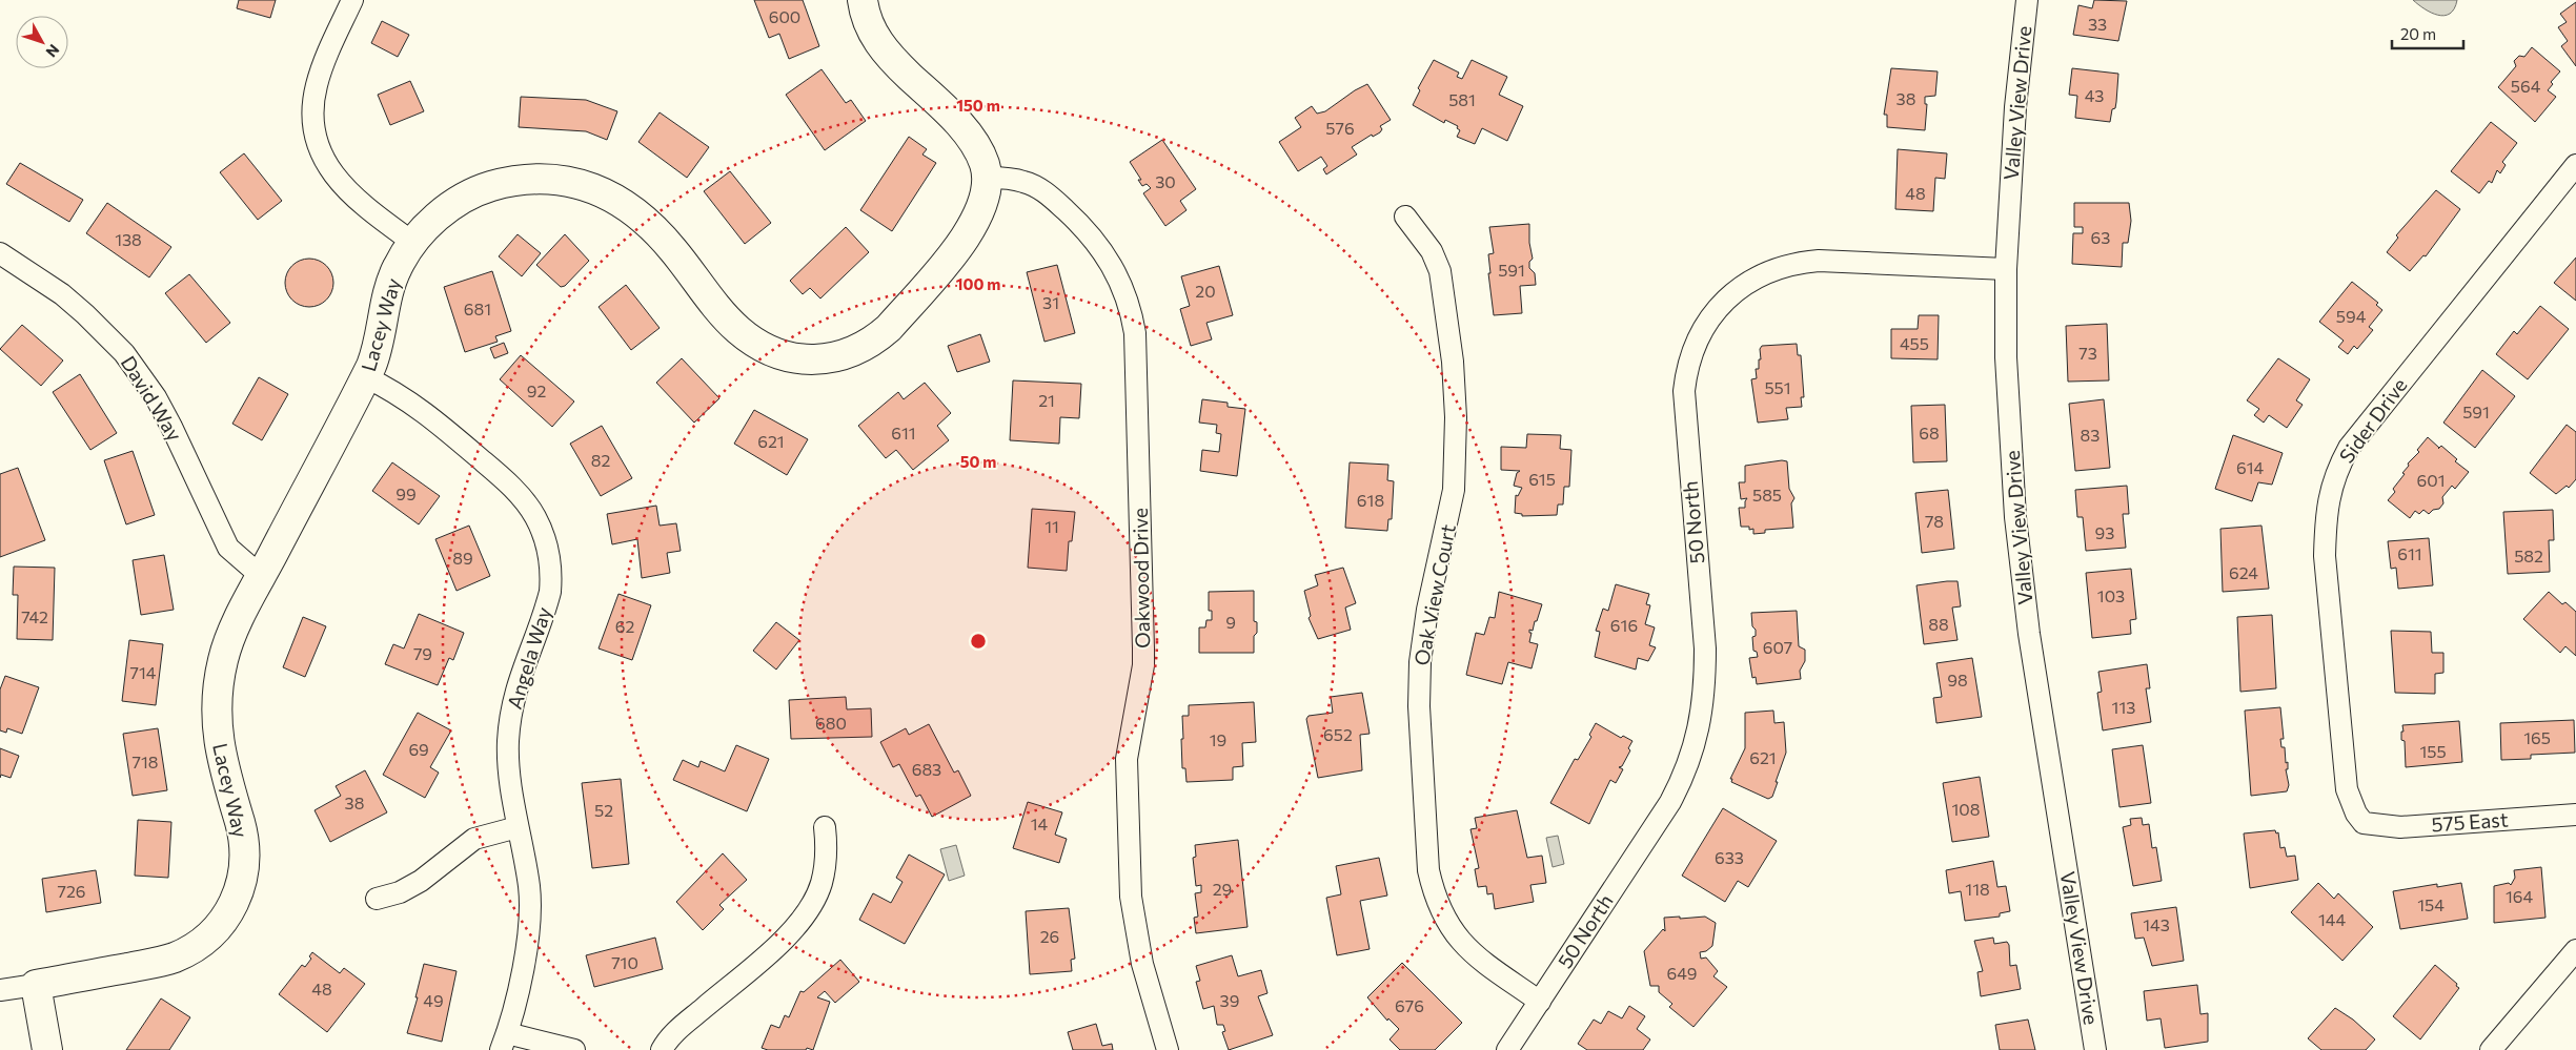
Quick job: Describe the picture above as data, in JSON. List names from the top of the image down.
{
  "streets": {
    "street": [
      "Valley View Drive",
      "Lacey Way",
      "David Way",
      "Sider Drive",
      "50 North",
      "Oakwood Drive",
      "Oak View Court",
      "Angela Way",
      "575 East"
    ]
  },
  "crossings": [
    ["Valley View Drive", "50 North"],
    ["Lacey Way", "David Way"],
    ["Lacey Way", "Oakwood Drive"],
    ["Lacey Way", "Angela Way"],
    ["Sider Drive", "575 East"],
    ["50 North", "Oak View Court"]
  ],
  "house_numbers": [
    "600",
    "33",
    "564",
    "43",
    "38",
    "581",
    "576",
    "30",
    "48",
    "63",
    "138",
    "591",
    "20",
    "31",
    "681",
    "594",
    "455",
    "73",
    "551",
    "92",
    "21",
    "591",
    "611",
    "68",
    "83",
    "621",
    "82",
    "614",
    "615",
    "601",
    "99",
    "585",
    "618",
    "78",
    "11",
    "93",
    "611",
    "582",
    "89",
    "624",
    "103",
    "742",
    "9",
    "88",
    "616",
    "62",
    "607",
    "79",
    "714",
    "98",
    "113",
    "680",
    "652",
    "165",
    "19",
    "69",
    "155",
    "621",
    "718",
    "683",
    "38",
    "108",
    "52",
    "14",
    "633",
    "29",
    "118",
    "726",
    "164",
    "154",
    "144",
    "143",
    "26",
    "710",
    "649",
    "48",
    "49",
    "39",
    "676"
  ],
  "scale_bar": "20 m",
  "north": "bottom right",
  "rings": ["150 m", "100 m", "50 m"]
}
